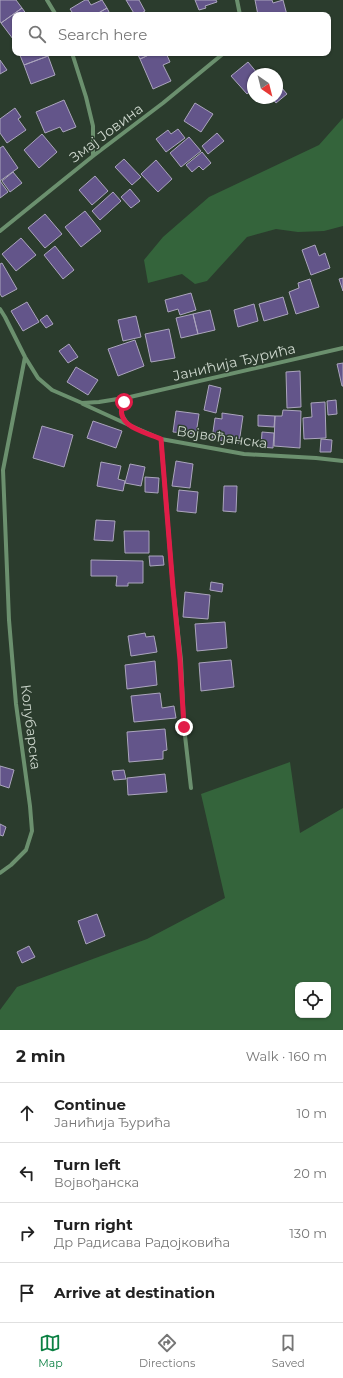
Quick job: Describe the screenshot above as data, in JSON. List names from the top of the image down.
{
  "streets": {
    "street": [
      "Змај Јовина",
      "Јанићија Ђурића",
      "Војвођанска",
      "Колубарска"
    ]
  },
  "crossings": [
    ["Јанићија Ђурића", "Војвођанска"],
    ["Јанићија Ђурића", "Колубарска"]
  ],
  "north": "bottom right",
  "page": {
    "search": "Search here",
    "heading": ["2 min", "Walk · 160 m"],
    "list": [
      ["Continue", "Јанићија Ђурића", "10 m"],
      ["Turn left", "Војвођанска", "20 m"],
      ["Turn right", "Др Радисава Радојковића", "130 m"],
      "Arrive at destination"
    ],
    "nav": ["Map", "Directions", "Saved"]
  }
}
